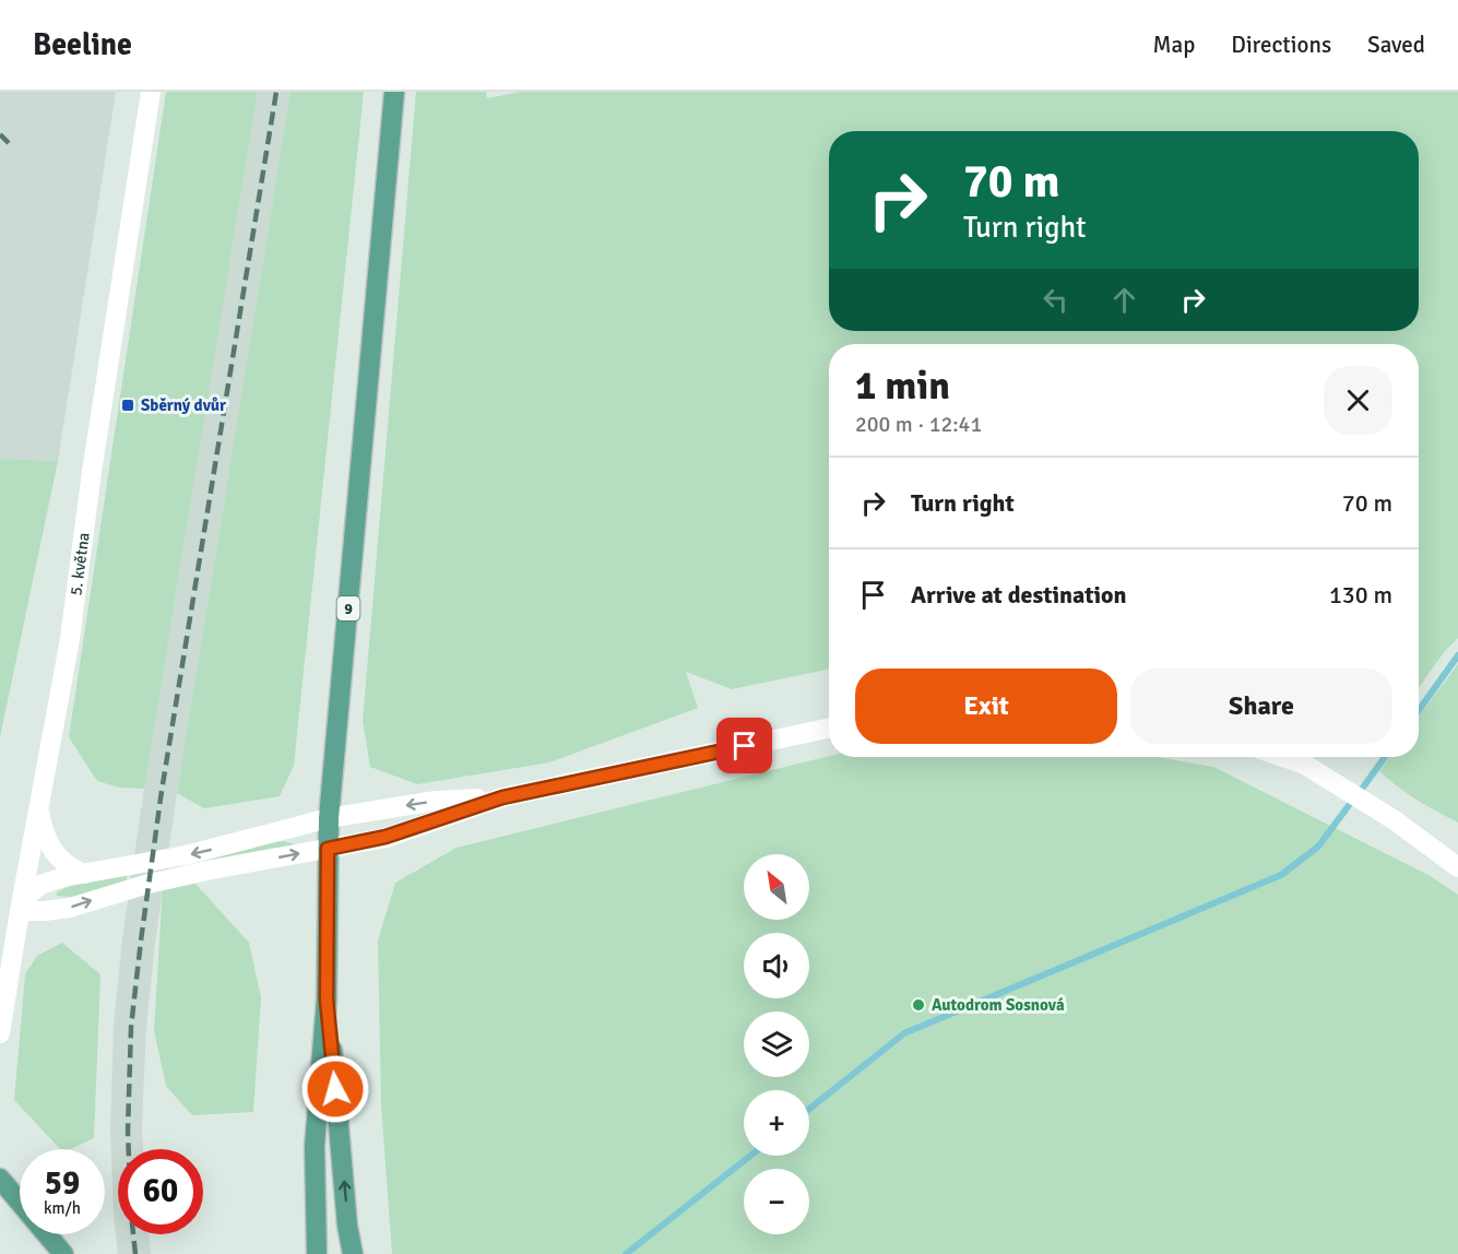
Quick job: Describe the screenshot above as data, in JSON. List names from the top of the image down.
{
  "streets": {
    "main road": ["9"],
    "street": ["5. května"]
  },
  "places": {
    "transit": ["Sběrný dvůr"],
    "other": ["Autodrom Sosnová"]
  },
  "north": "top left",
  "page": {
    "header": "Beeline",
    "nav": ["Map", "Directions", "Saved"],
    "turn": ["70 m", "Turn right"],
    "heading": ["1 min", "200 m · 12:41"],
    "list": [
      {
        "name": "Turn right",
        "value": "70 m"
      },
      {
        "name": "Arrive at destination",
        "value": "130 m"
      }
    ],
    "buttons": ["Exit", "Share"],
    "map_buttons": ["+", "−"],
    "speed": "59 km/h",
    "limit": "60"
  }
}
